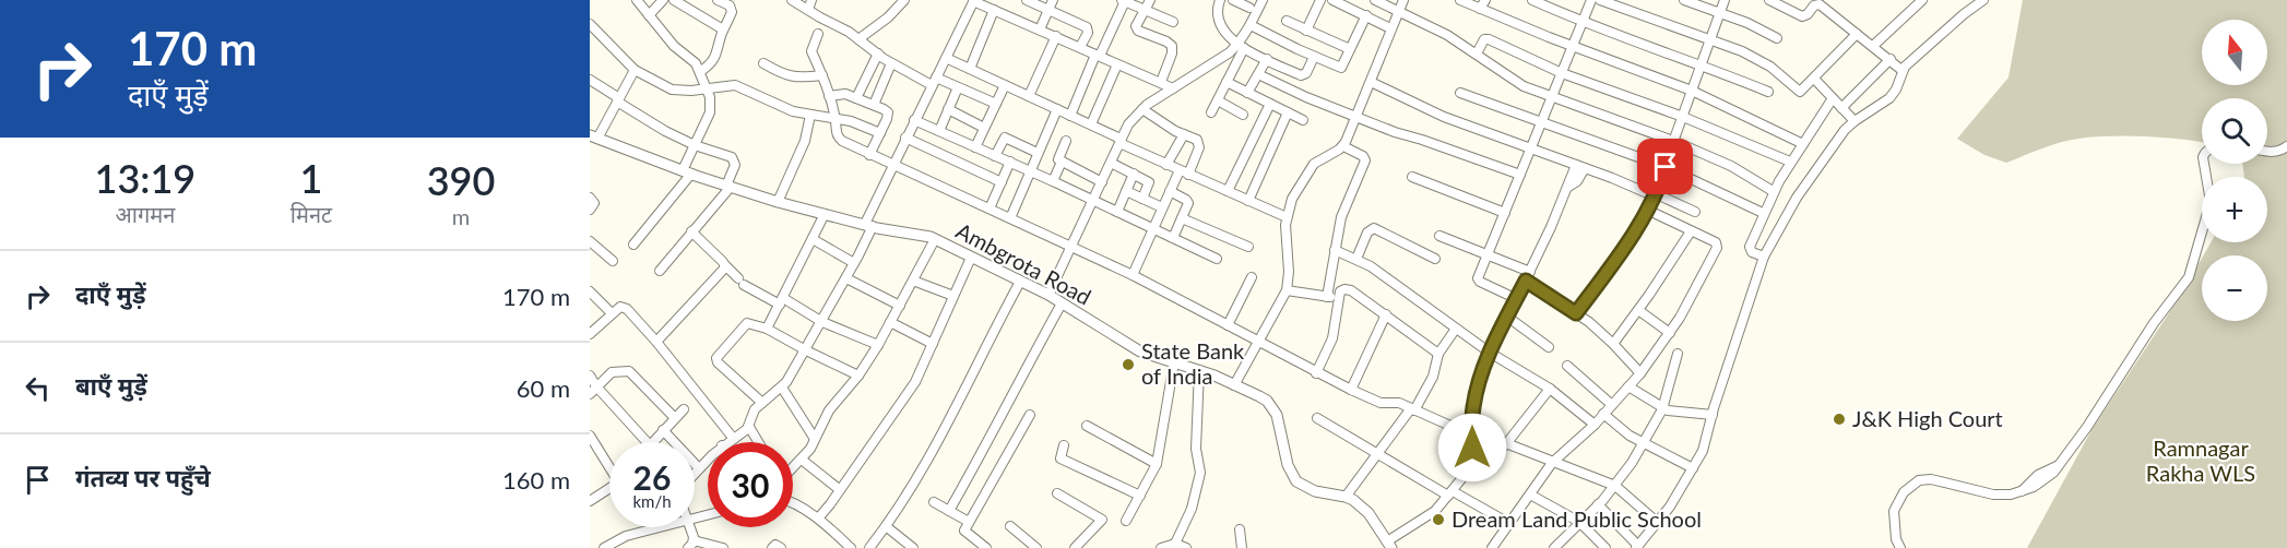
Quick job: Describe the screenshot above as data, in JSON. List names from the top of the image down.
{
  "streets": {
    "main road": ["Ambgrota Road"]
  },
  "parks": ["Ramnagar Rakha WLS"],
  "places": ["State Bank of India", "J&K High Court", "Dream Land Public School"],
  "north": "top",
  "page": {
    "turn": ["170 m", "दाएँ मुड़ें"],
    "map_buttons": ["+", "−"],
    "eta": [
      "13:19",
      "आगमन",
      "1",
      "मिनट",
      "390",
      "m"
    ],
    "list": [
      {
        "name": "दाएँ मुड़ें",
        "value": "170 m"
      },
      {
        "name": "बाएँ मुड़ें",
        "value": "60 m"
      },
      {
        "name": "गंतव्य पर पहुँचे",
        "value": "160 m"
      }
    ],
    "speed": "26 km/h",
    "limit": "30"
  }
}
